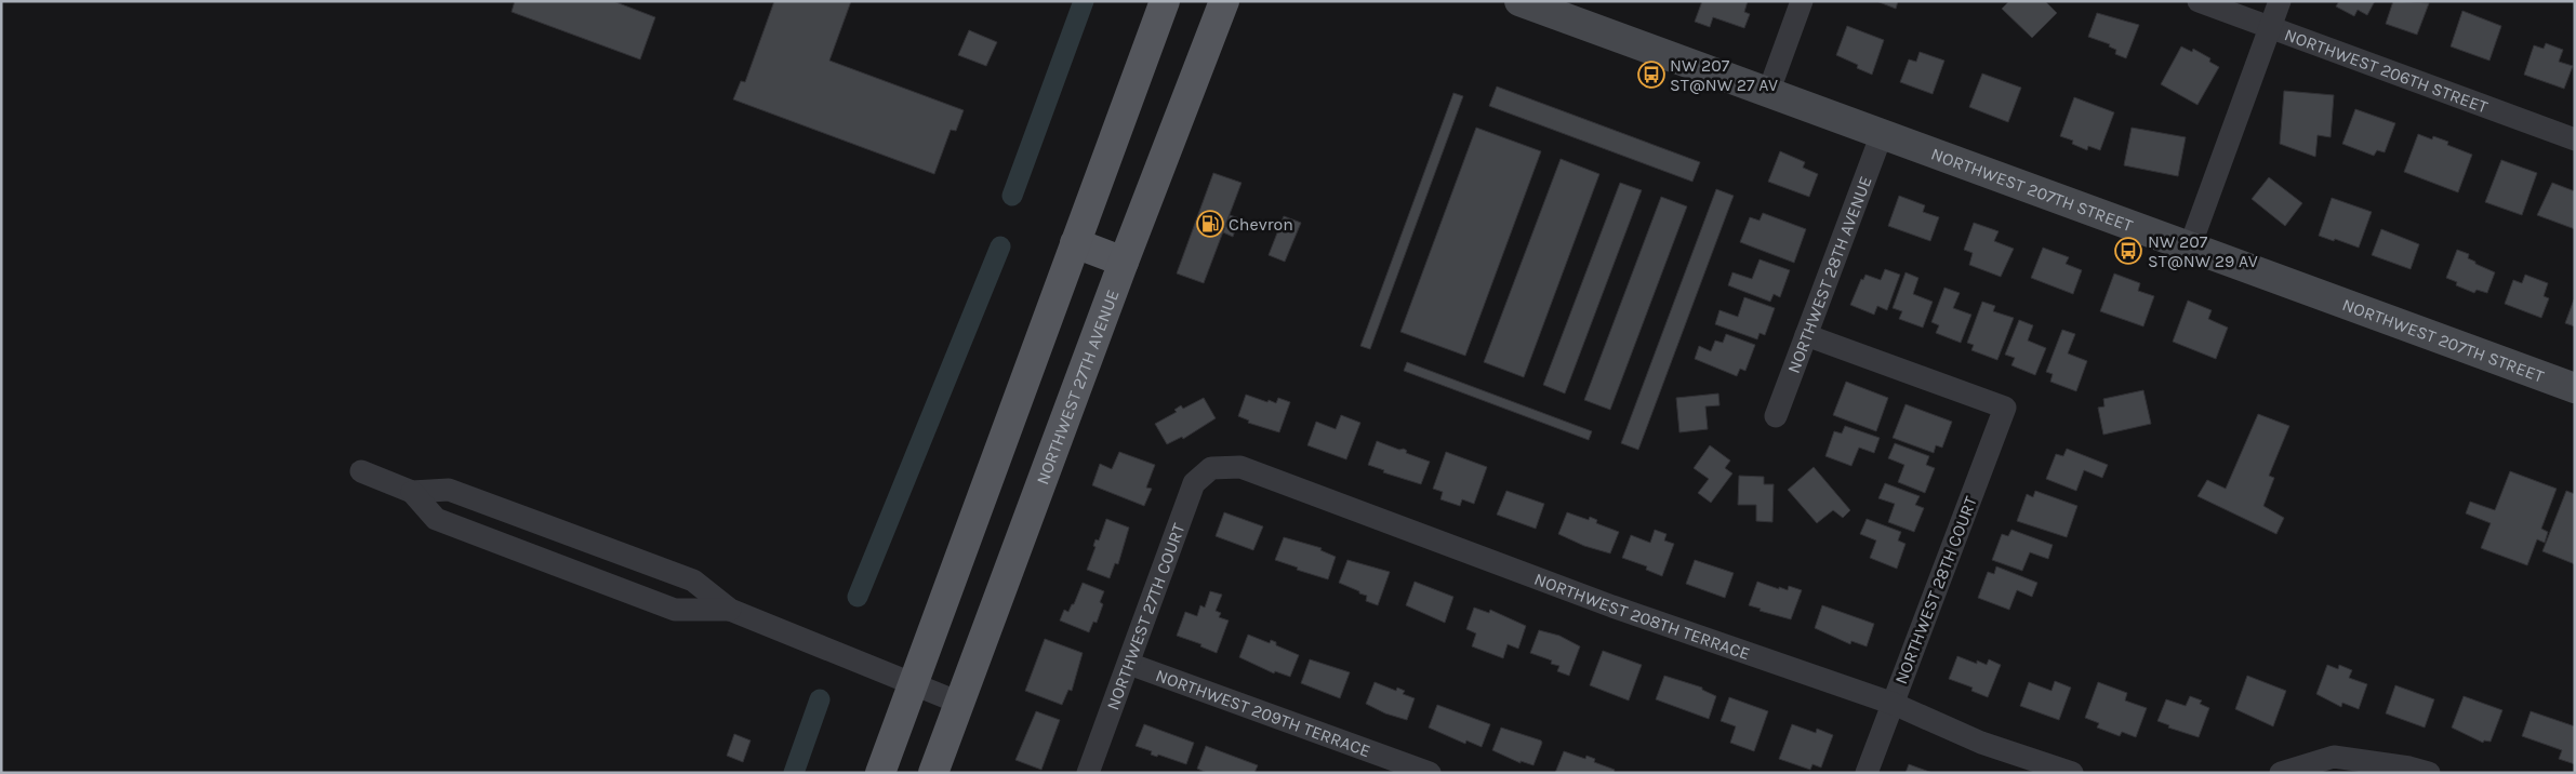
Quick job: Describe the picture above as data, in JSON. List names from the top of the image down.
{
  "streets": {
    "main road": ["NORTHWEST 27TH AVENUE"],
    "street": [
      "NORTHWEST 206TH STREET",
      "NORTHWEST 207TH STREET",
      "NORTHWEST 28TH AVENUE",
      "NORTHWEST 28TH COURT",
      "NORTHWEST 208TH TERRACE",
      "NORTHWEST 27TH COURT",
      "NORTHWEST 209TH TERRACE"
    ]
  },
  "crossings": [
    ["NORTHWEST 207TH STREET", "NORTHWEST 28TH AVENUE"],
    ["NORTHWEST 28TH AVENUE", "NORTHWEST 28TH COURT"],
    ["NORTHWEST 28TH COURT", "NORTHWEST 208TH TERRACE"],
    ["NORTHWEST 208TH TERRACE", "NORTHWEST 27TH COURT"],
    ["NORTHWEST 27TH COURT", "NORTHWEST 209TH TERRACE"]
  ],
  "places": {
    "bus stop": ["NW 207 ST@NW 27 AV", "NW 207 ST@NW 29 AV"],
    "fuel station": ["Chevron"]
  }
}
